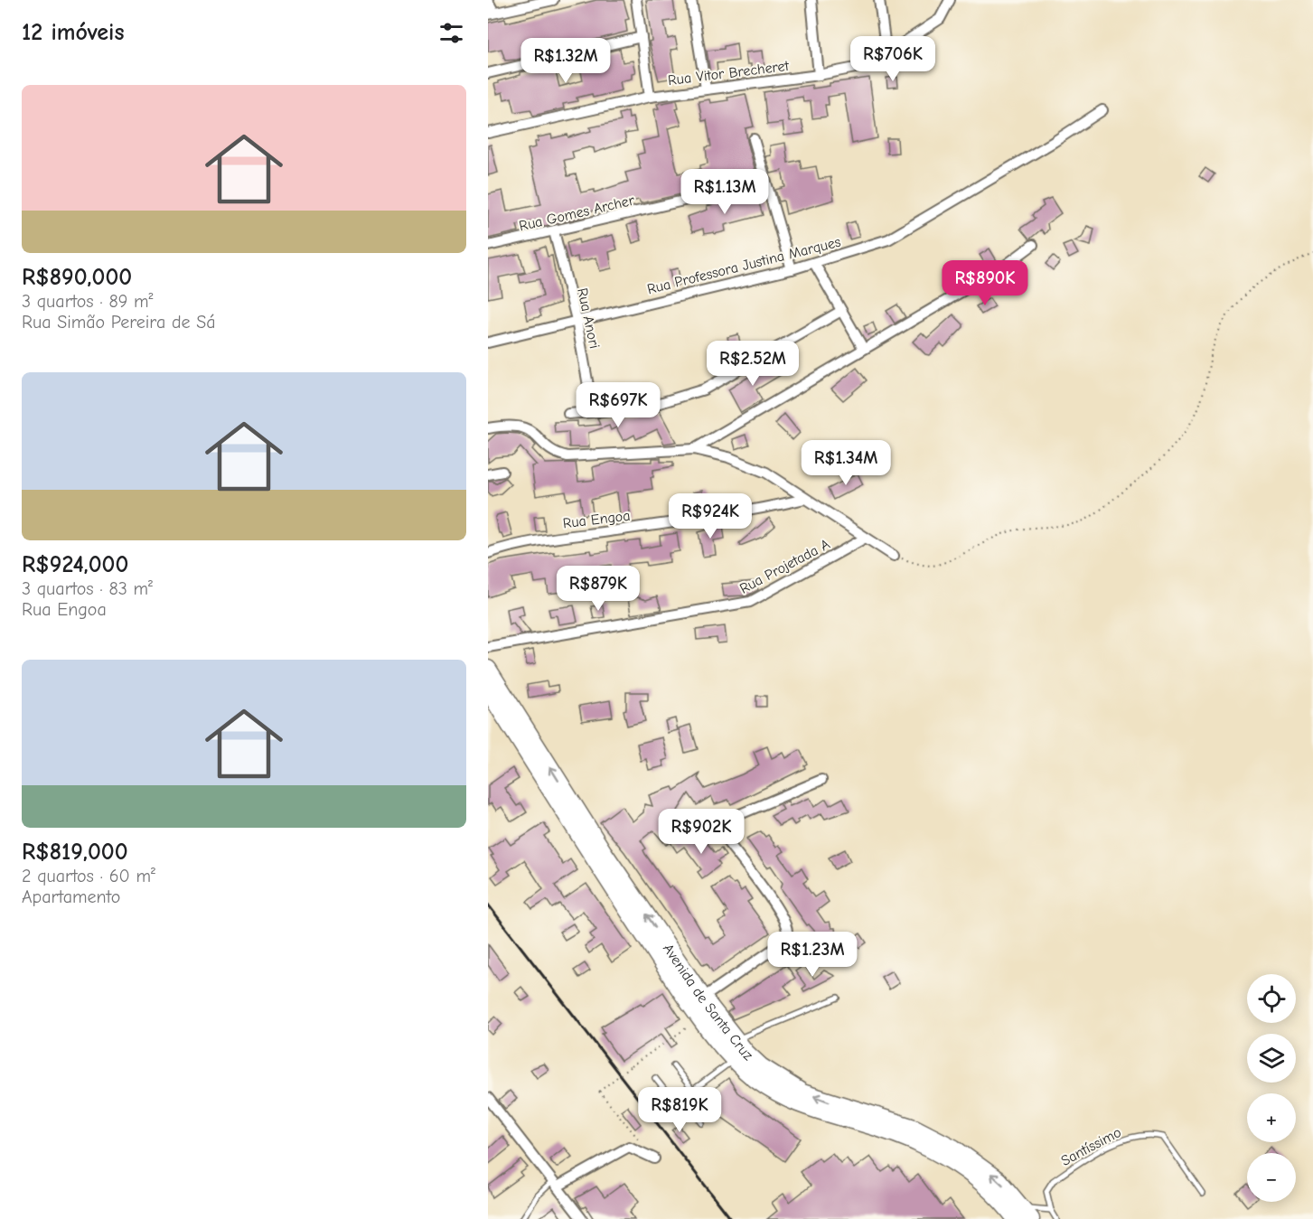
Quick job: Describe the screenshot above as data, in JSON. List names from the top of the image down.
{
  "streets": {
    "main road": ["Avenida de Santa Cruz"],
    "street": [
      "Rua Vitor Brecheret",
      "Rua Gomes Archer",
      "Rua Professora Justina Marques",
      "Rua Anori",
      "Rua Engoa",
      "Rua Projetada A"
    ],
    "lane": ["Santíssimo"]
  },
  "crossings": [
    ["Rua Gomes Archer", "Rua Anori"],
    ["Rua Professora Justina Marques", "Rua Anori"]
  ],
  "page": {
    "heading": "12 imóveis",
    "price": [
      "R$706K",
      "R$1.32M",
      "R$1.13M",
      "R$890K",
      "R$2.52M",
      "R$697K",
      "R$1.34M",
      "R$924K",
      "R$879K",
      "R$902K",
      "R$1.23M",
      "R$819K"
    ],
    "list": [
      {
        "name": "R$890,000",
        "note": "3 quartos · 89 m² · Rua Simão Pereira de Sá"
      },
      {
        "name": "R$924,000",
        "note": "3 quartos · 83 m² · Rua Engoa"
      },
      {
        "name": "R$819,000",
        "note": "2 quartos · 60 m² · Apartamento"
      }
    ],
    "map_buttons": ["+", "−"]
  }
}
